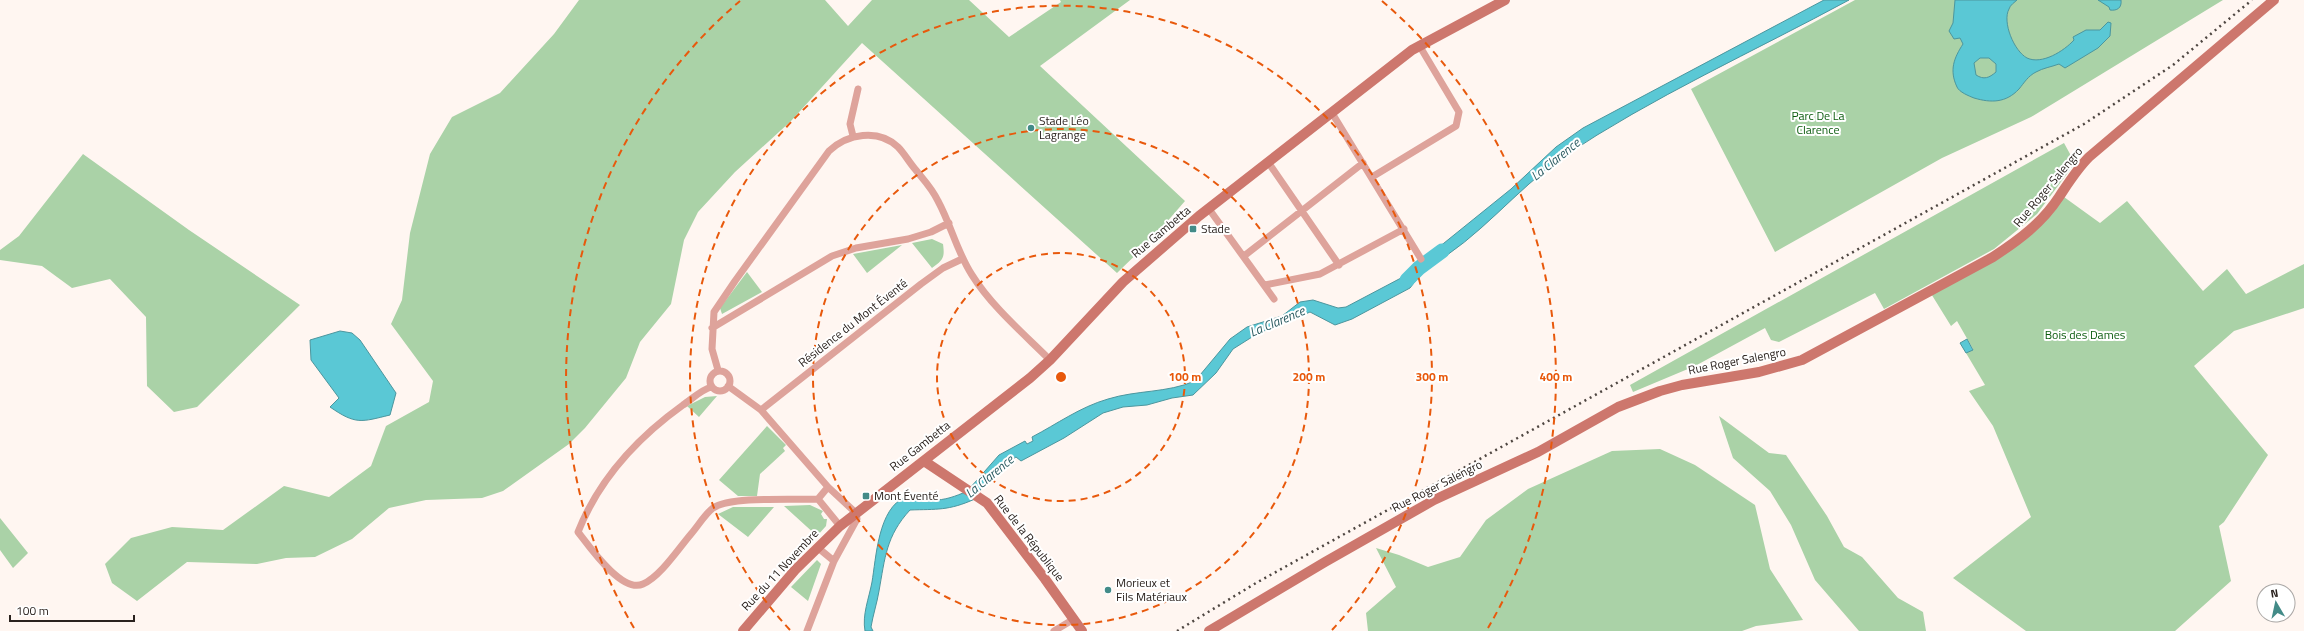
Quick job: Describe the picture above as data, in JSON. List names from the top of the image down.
{
  "streets": {
    "street": [
      "Rue Roger Salengro",
      "Rue Gambetta",
      "Résidence du Mont Éventé",
      "Rue de la République",
      "Rue du 11 Novembre"
    ]
  },
  "crossings": [
    ["Rue Gambetta", "Rue de la République"],
    ["Rue Gambetta", "Rue du 11 Novembre"]
  ],
  "water": ["La Clarence"],
  "parks": ["Parc De La Clarence", "Bois des Dames"],
  "places": {
    "other": ["Stade Léo Lagrange", "Morieux et Fils Matériaux"],
    "transit": ["Stade", "Mont Éventé"]
  },
  "scale_bar": "100 m",
  "north": "top",
  "rings": [
    "100 m",
    "200 m",
    "300 m",
    "400 m"
  ]
}
